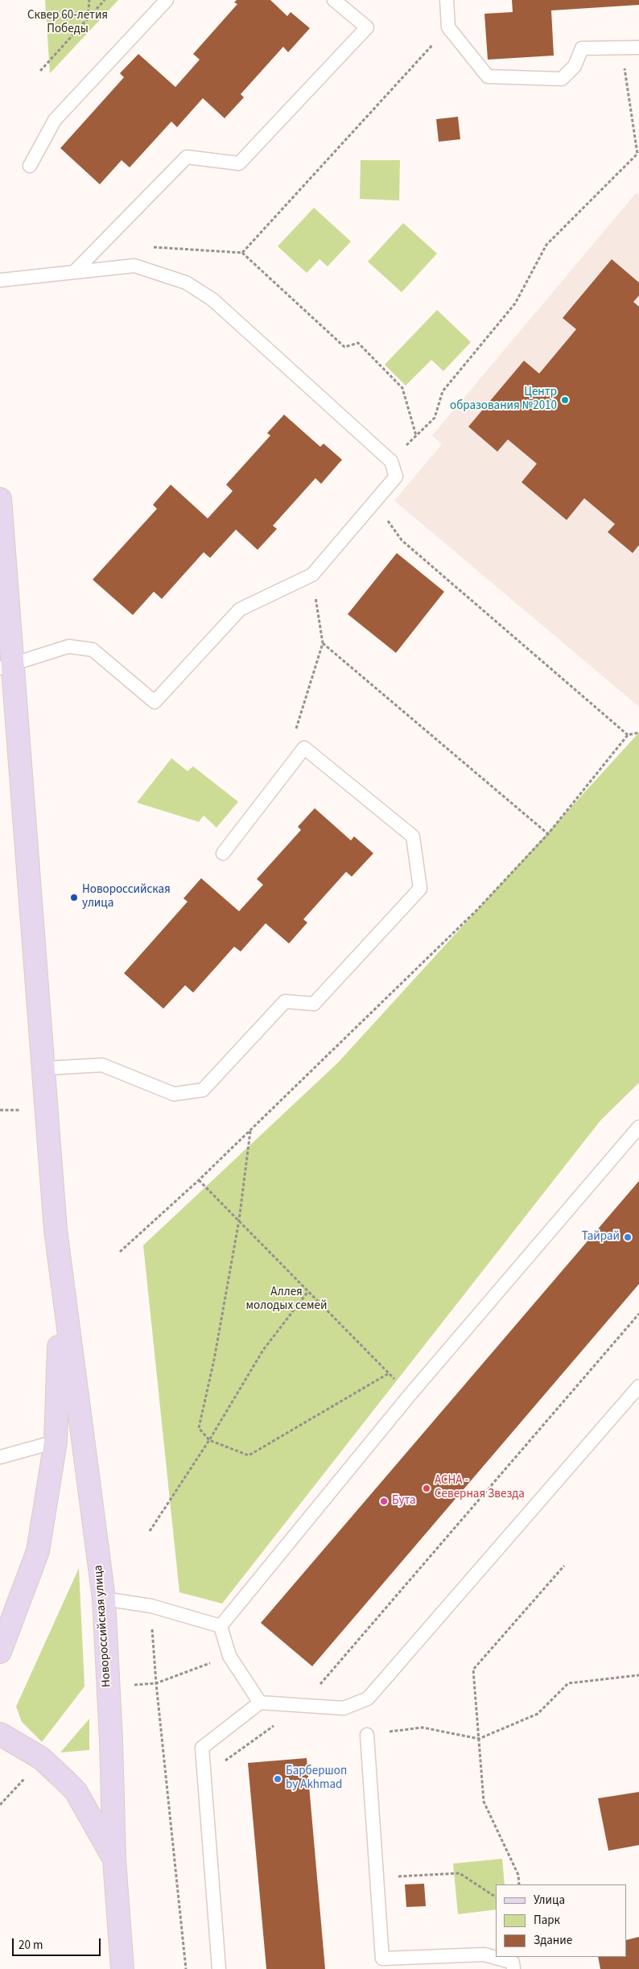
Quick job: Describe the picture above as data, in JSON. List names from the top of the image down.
{
  "streets": {
    "street": ["Новороссийская улица"]
  },
  "parks": ["Сквер 60-летия Победы", "Аллея молодых семей"],
  "places": [
    "Центр образования №2010",
    "Новороссийская улица",
    "Тайрай",
    "АСНА - Северная Звезда",
    "Бута",
    "Барбершоп by Akhmad"
  ],
  "legend": ["Улица", "Парк", "Здание"],
  "scale_bar": "20 m"
}
